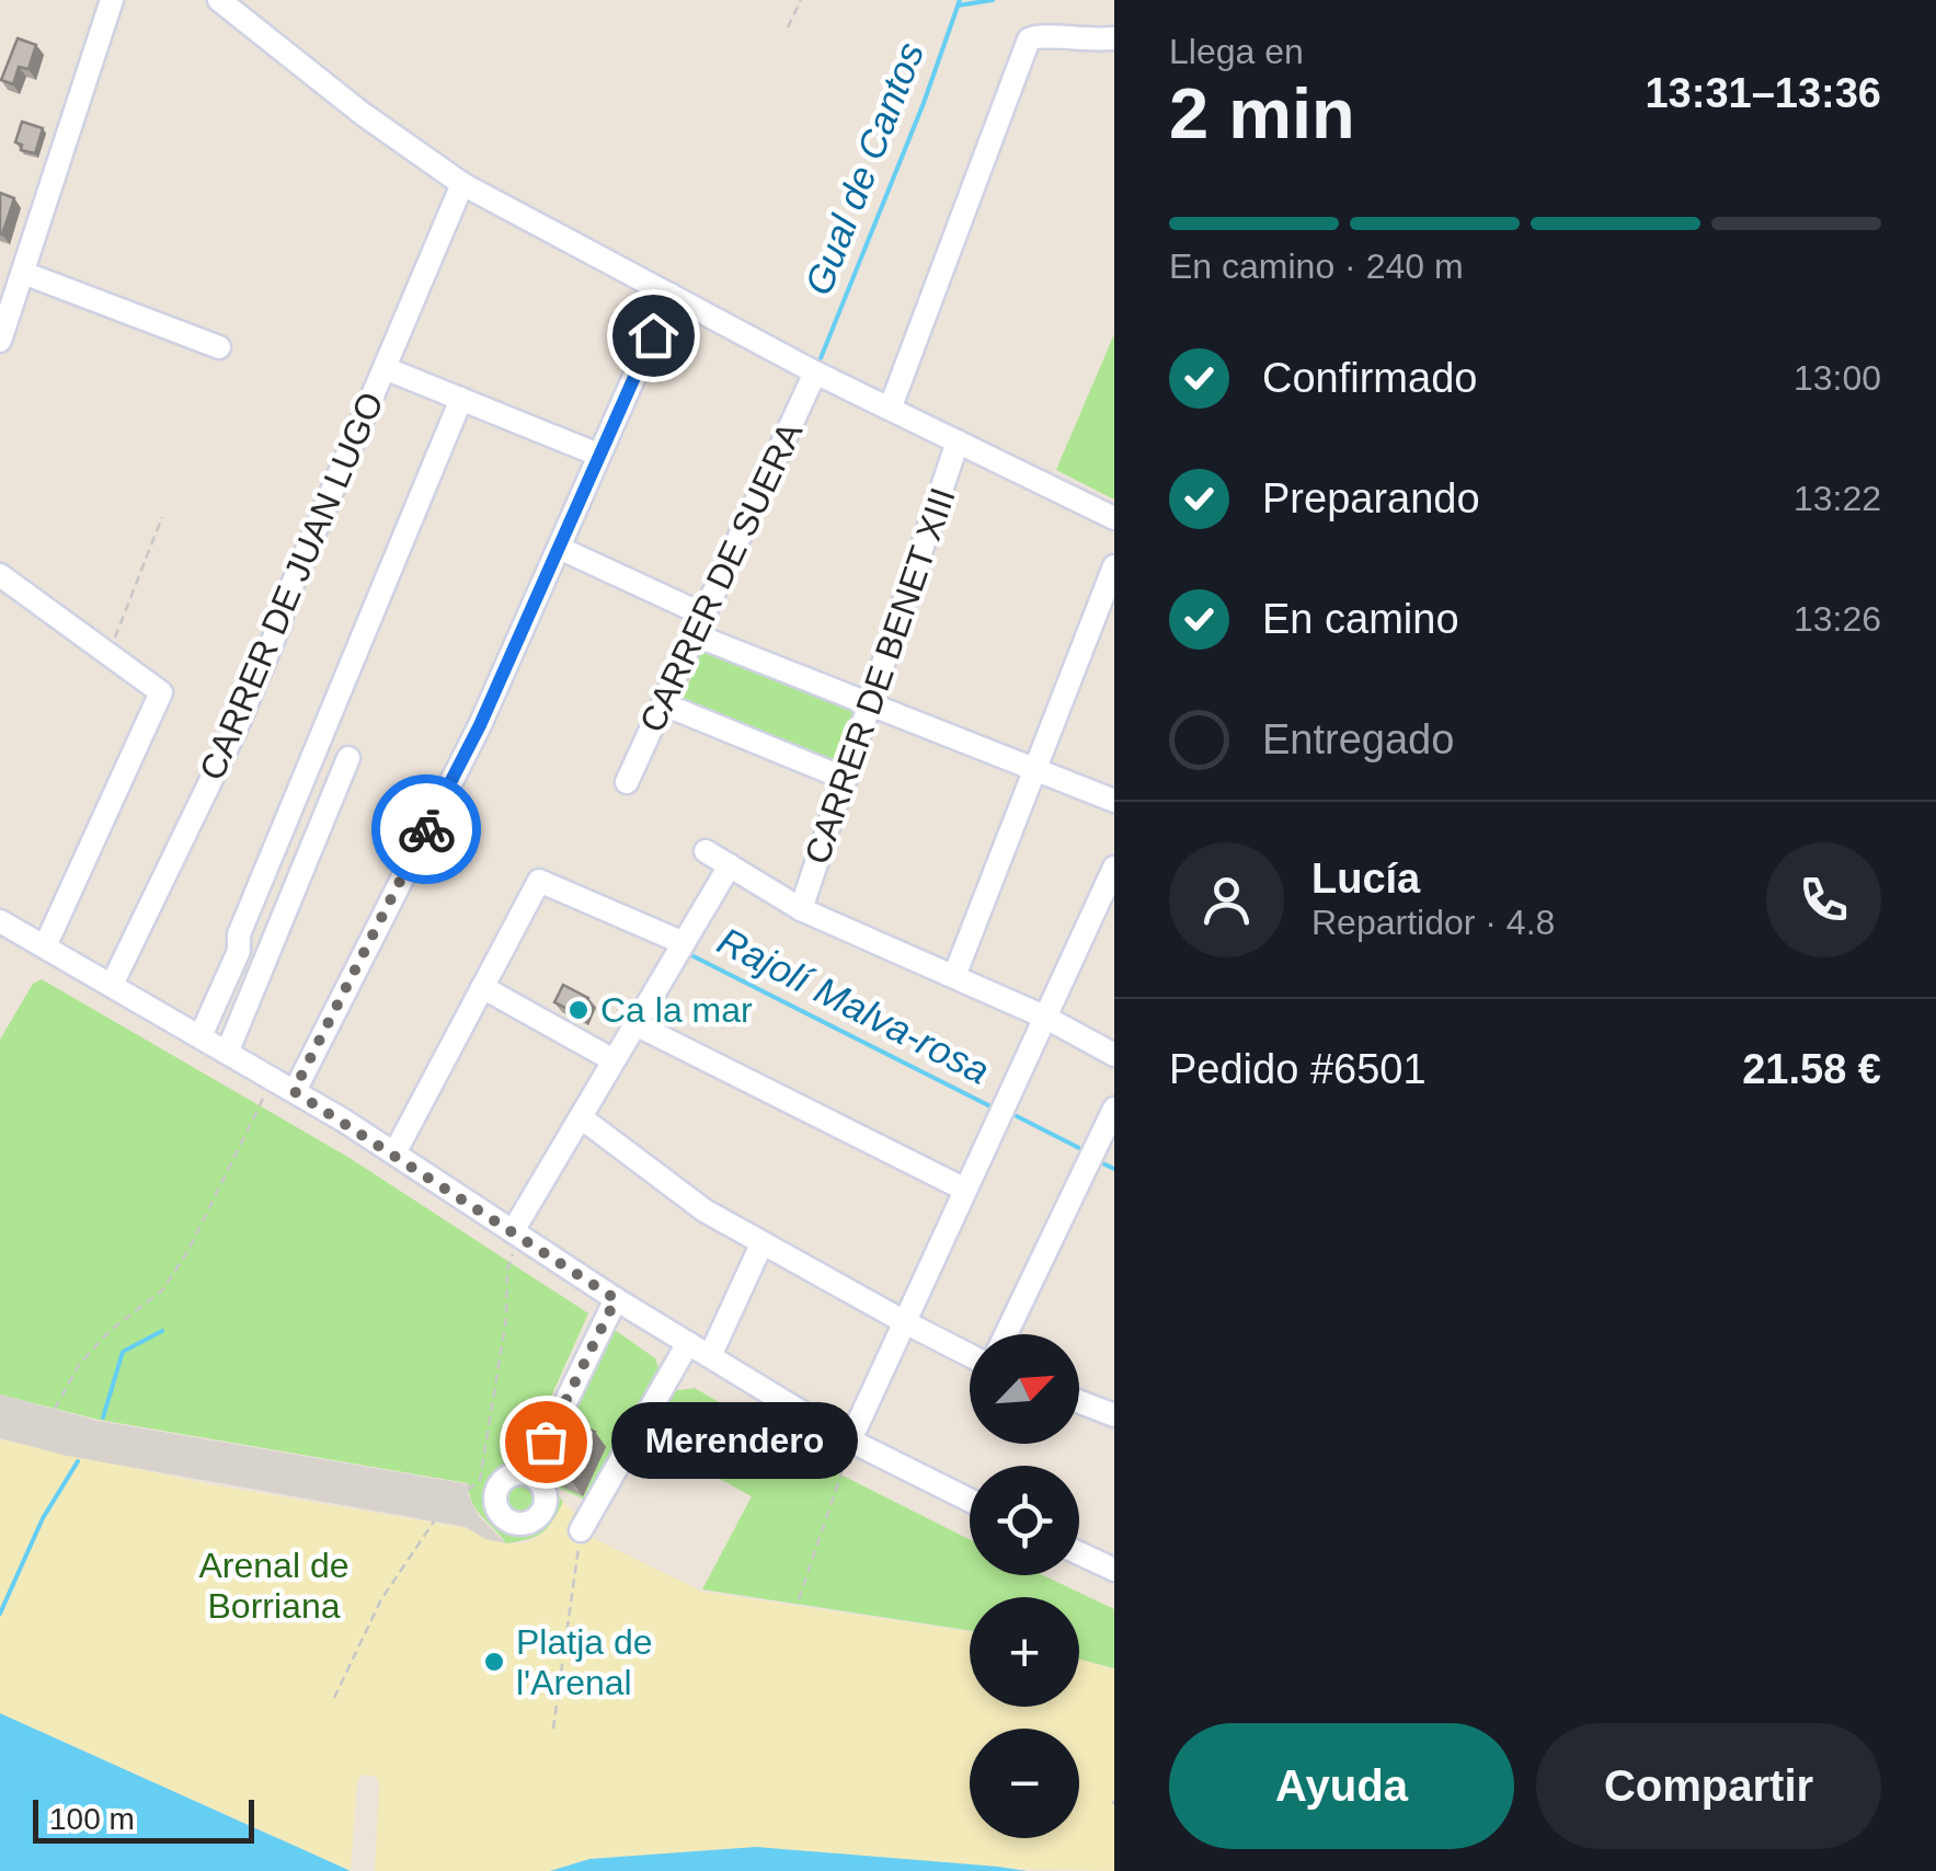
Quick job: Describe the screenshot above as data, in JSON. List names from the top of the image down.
{
  "streets": {
    "street": ["CARRER DE SUERA", "CARRER DE JUAN LUGO", "CARRER DE BENET XIII"]
  },
  "water": ["Gual de Cantos", "Rajolí Malva-rosa"],
  "parks": ["Arenal de Borriana"],
  "places": ["Ca la mar", "Merendero", "Platja de l'Arenal"],
  "scale_bar": "100 m",
  "north": "top right",
  "page": {
    "heading": ["2 min", "Llega en", "13:31–13:36"],
    "panel": [
      "Lucía",
      "Repartidor · 4.8",
      "Pedido #6501",
      "21.58 €"
    ],
    "bar": "En camino · 240 m",
    "list": [
      ["Confirmado", "13:00"],
      ["Preparando", "13:22"],
      ["En camino", "13:26"],
      "Entregado"
    ],
    "map_buttons": ["+", "−"],
    "bubble": "Merendero",
    "buttons": ["Ayuda", "Compartir"],
    "scale": "100 m"
  }
}
